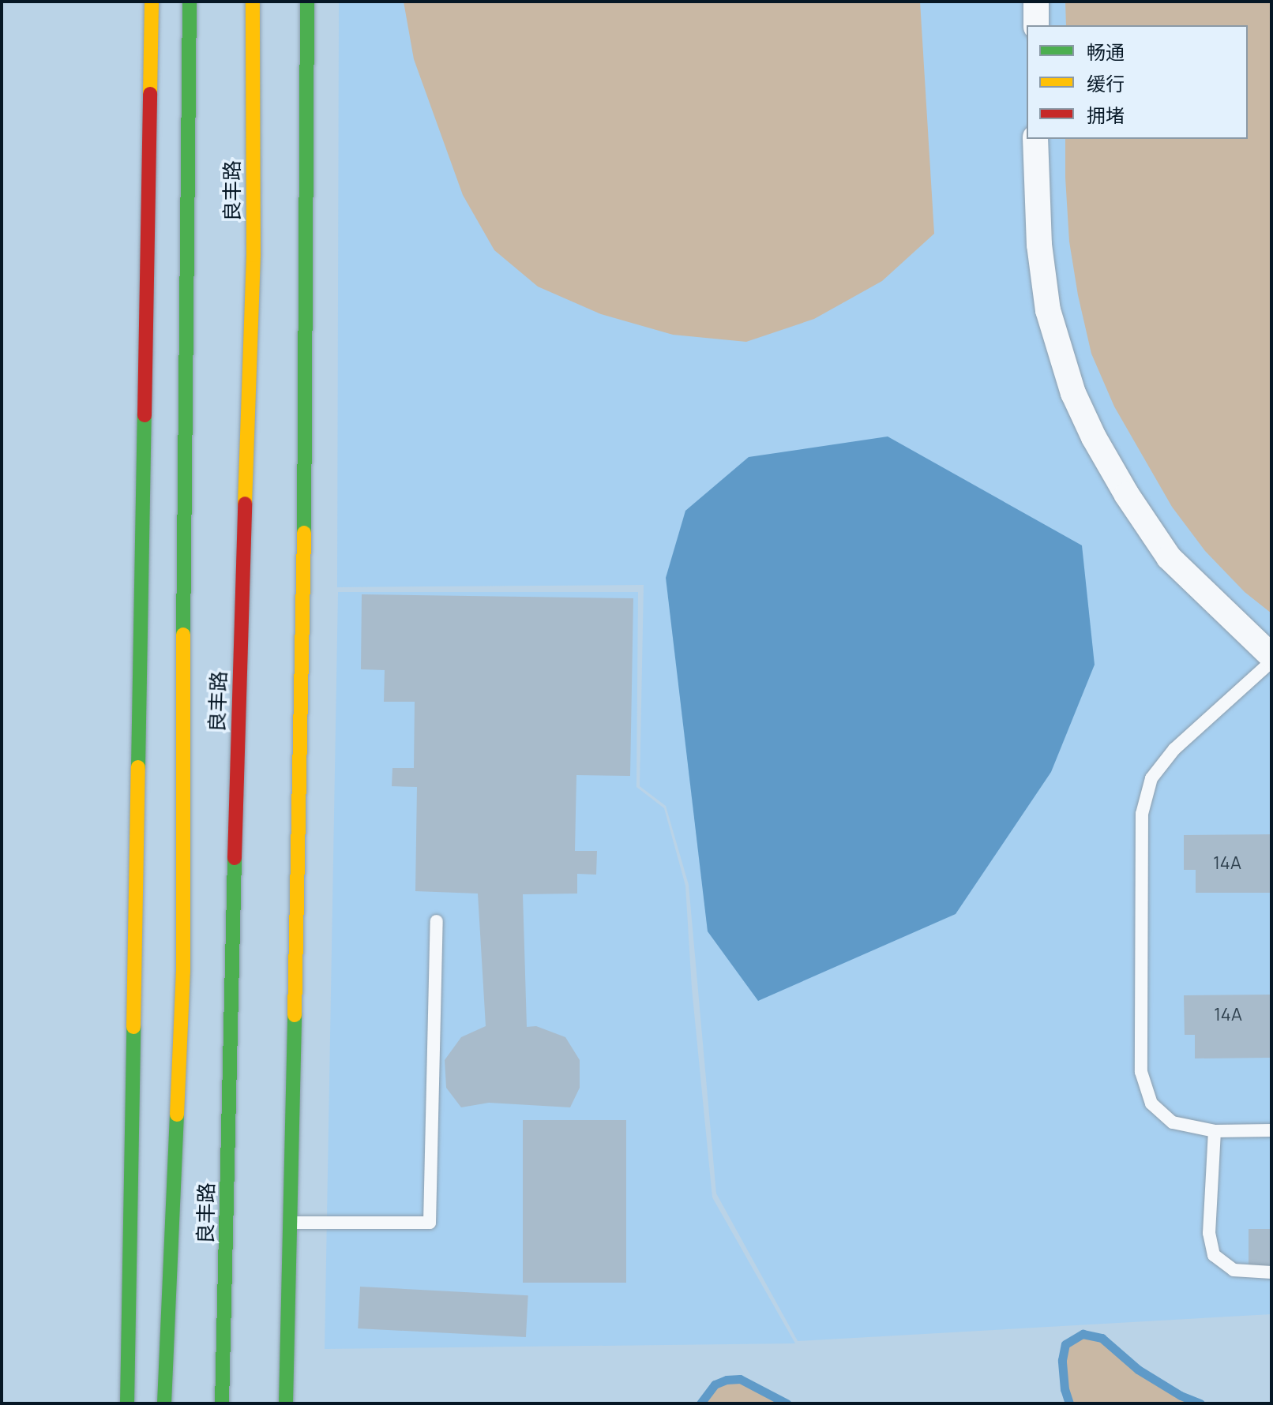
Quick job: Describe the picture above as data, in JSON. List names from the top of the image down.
{
  "streets": {
    "main road": ["良丰路"]
  },
  "house_numbers": ["14A", "14A"],
  "legend": ["畅通", "缓行", "拥堵"]
}
